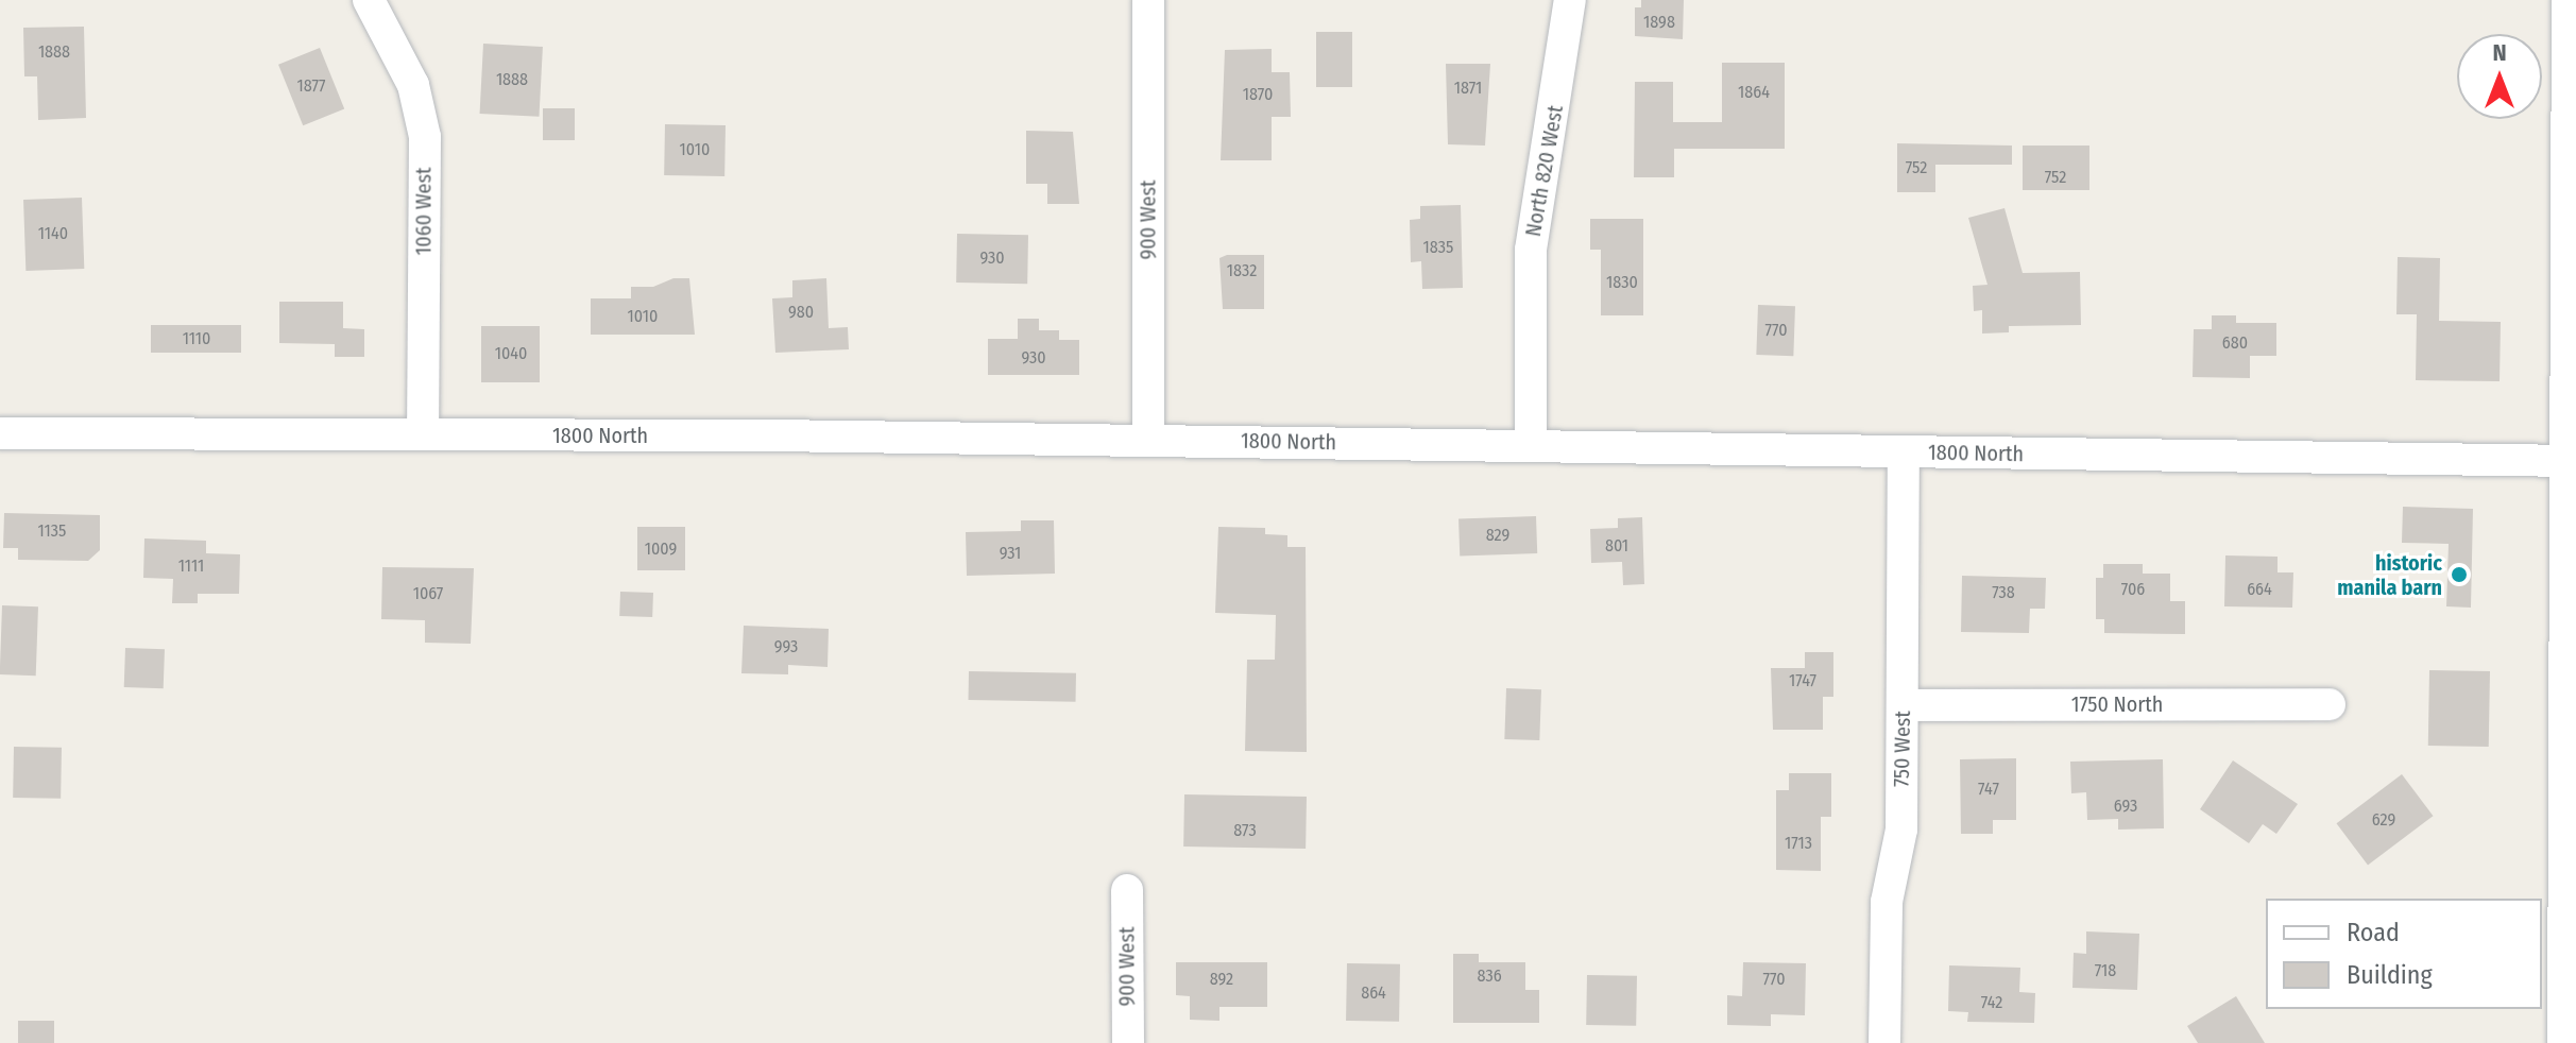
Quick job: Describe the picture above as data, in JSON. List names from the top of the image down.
{
  "streets": {
    "street": [
      "North 820 West",
      "1060 West",
      "900 West",
      "1800 North",
      "1750 North",
      "750 West"
    ]
  },
  "crossings": [
    ["North 820 West", "1800 North"],
    ["1060 West", "1800 North"],
    ["900 West", "1800 North"],
    ["1800 North", "750 West"],
    ["1750 North", "750 West"]
  ],
  "places": ["historic manila barn"],
  "house_numbers": [
    "1898",
    "1888",
    "1888",
    "1877",
    "1871",
    "1864",
    "1870",
    "1010",
    "752",
    "752",
    "1140",
    "1835",
    "930",
    "1832",
    "1830",
    "980",
    "1010",
    "770",
    "1110",
    "680",
    "1040",
    "930",
    "1135",
    "829",
    "801",
    "1009",
    "931",
    "1111",
    "706",
    "664",
    "738",
    "1067",
    "993",
    "1747",
    "747",
    "693",
    "629",
    "873",
    "1713",
    "718",
    "836",
    "892",
    "770",
    "864",
    "742"
  ],
  "legend": ["Road", "Building"],
  "north": "top"
}
